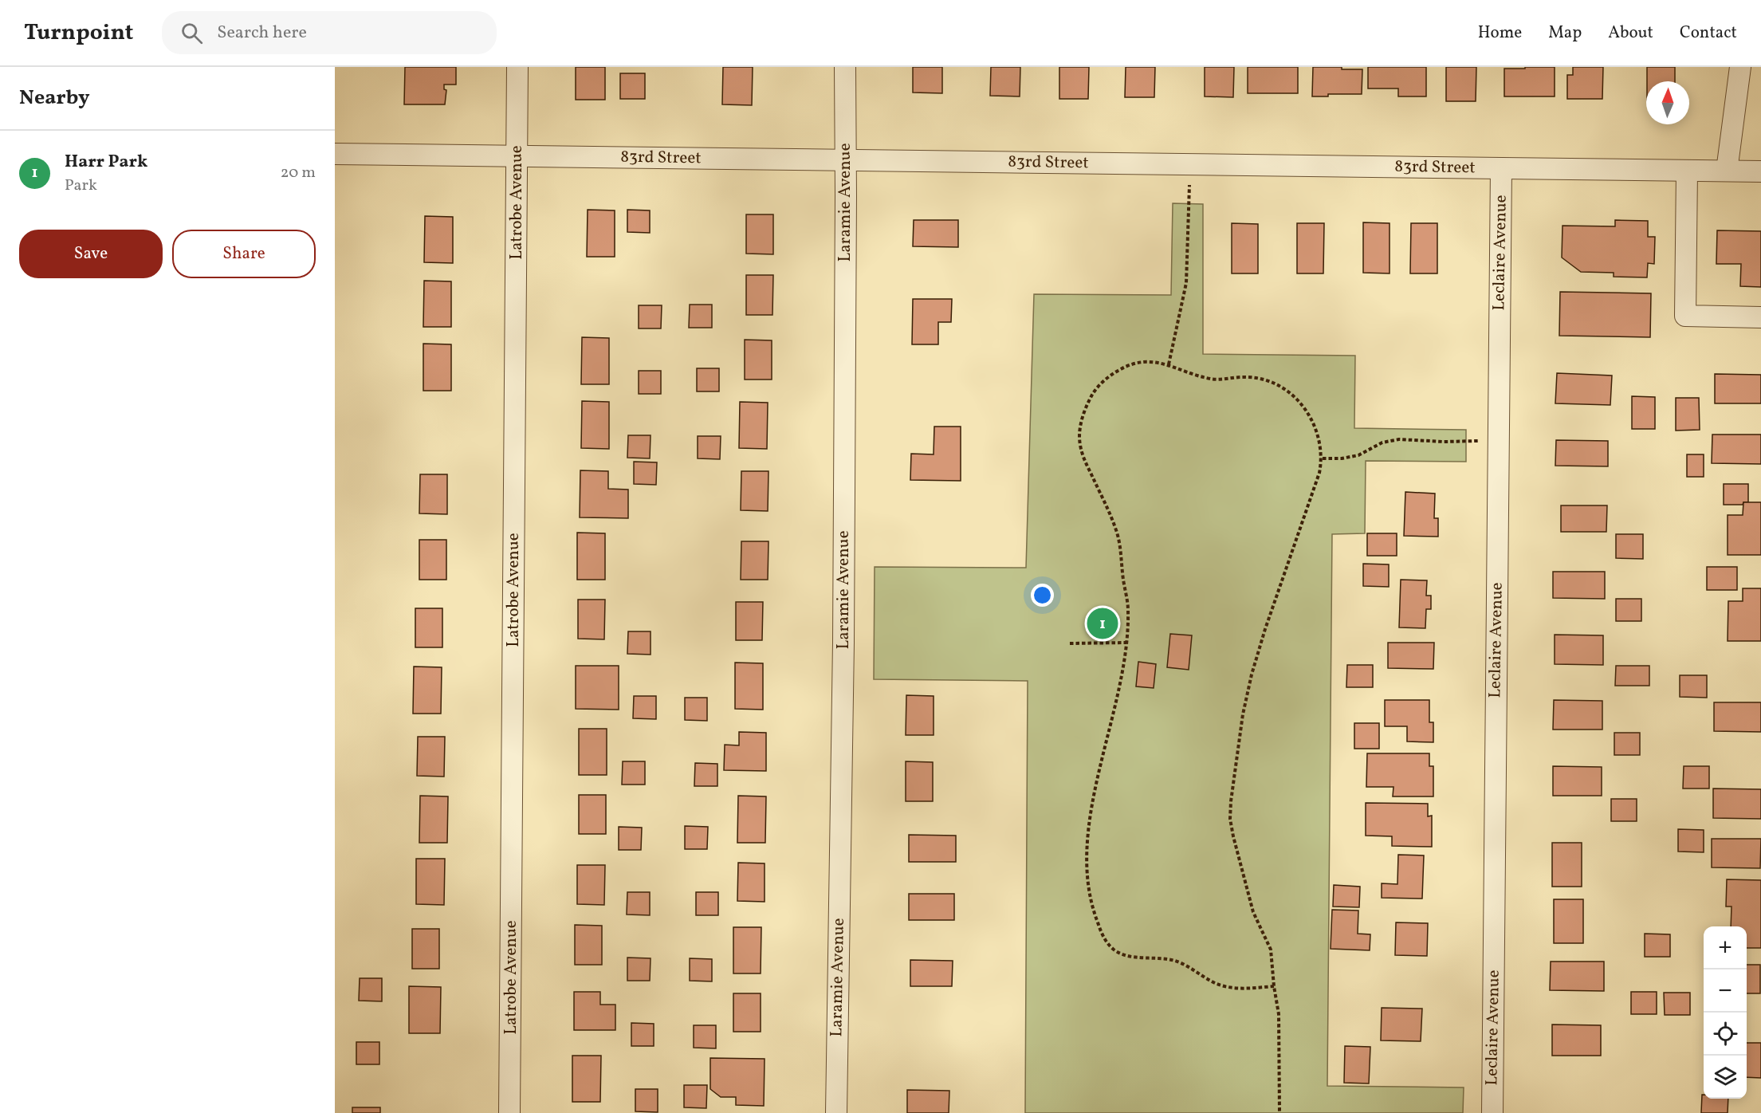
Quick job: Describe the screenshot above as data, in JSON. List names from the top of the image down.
{
  "streets": {
    "street": [
      "83rd Street",
      "Latrobe Avenue",
      "Laramie Avenue",
      "Leclaire Avenue"
    ]
  },
  "crossings": [
    ["83rd Street", "Latrobe Avenue"],
    ["83rd Street", "Laramie Avenue"],
    ["83rd Street", "Leclaire Avenue"]
  ],
  "north": "top",
  "page": {
    "header": "Turnpoint",
    "search": "Search here",
    "nav": [
      "Home",
      "Map",
      "About",
      "Contact"
    ],
    "heading": "Nearby",
    "list": [
      {
        "mark": "1",
        "name": "Harr Park",
        "note": "Park",
        "value": "20 m"
      }
    ],
    "buttons": ["Save", "Share"],
    "pins": "1",
    "map_buttons": ["+", "−"]
  }
}
